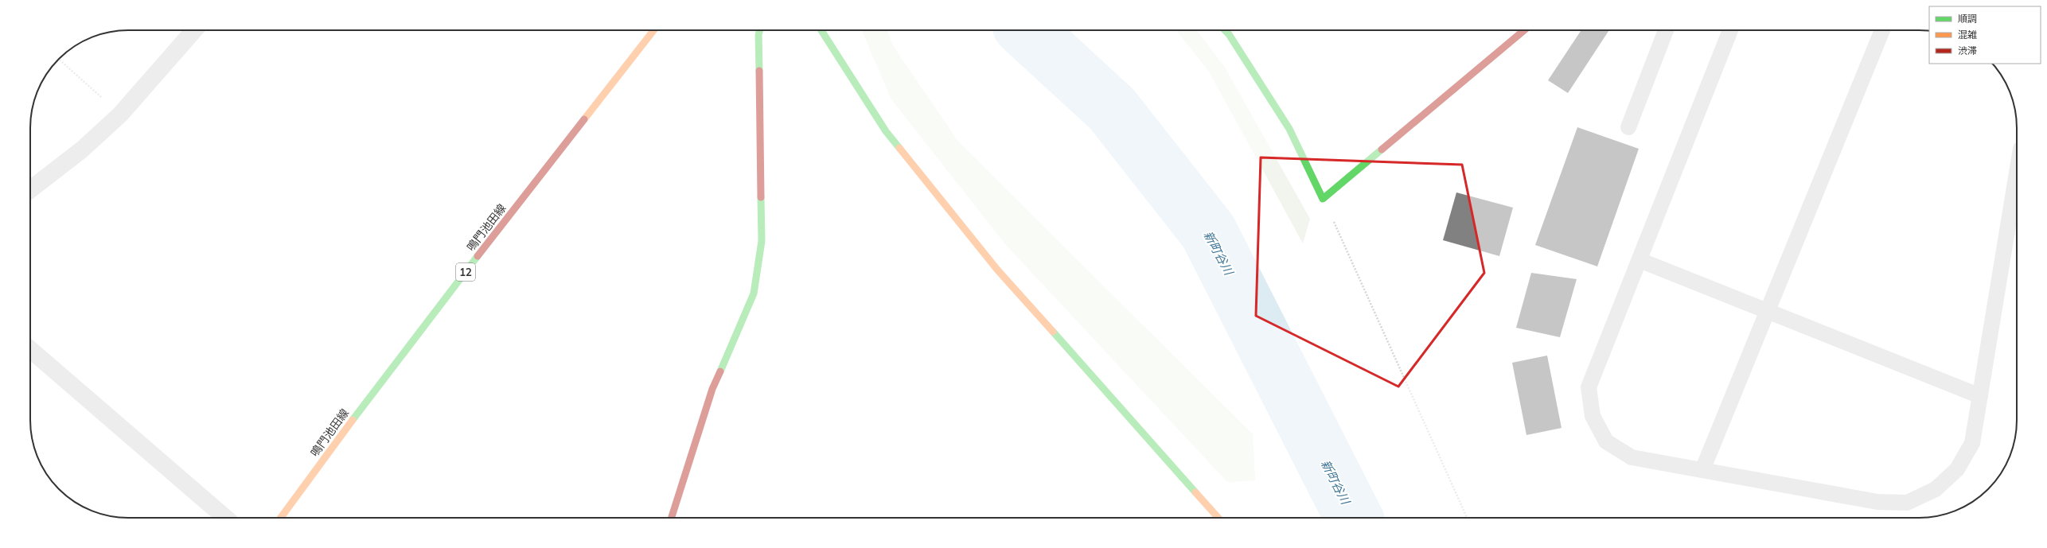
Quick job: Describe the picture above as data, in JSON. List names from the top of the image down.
{
  "streets": {
    "street": ["鳴門池田線", "12"]
  },
  "water": ["新町谷川"],
  "legend": ["順調", "混雑", "渋滞"]
}
